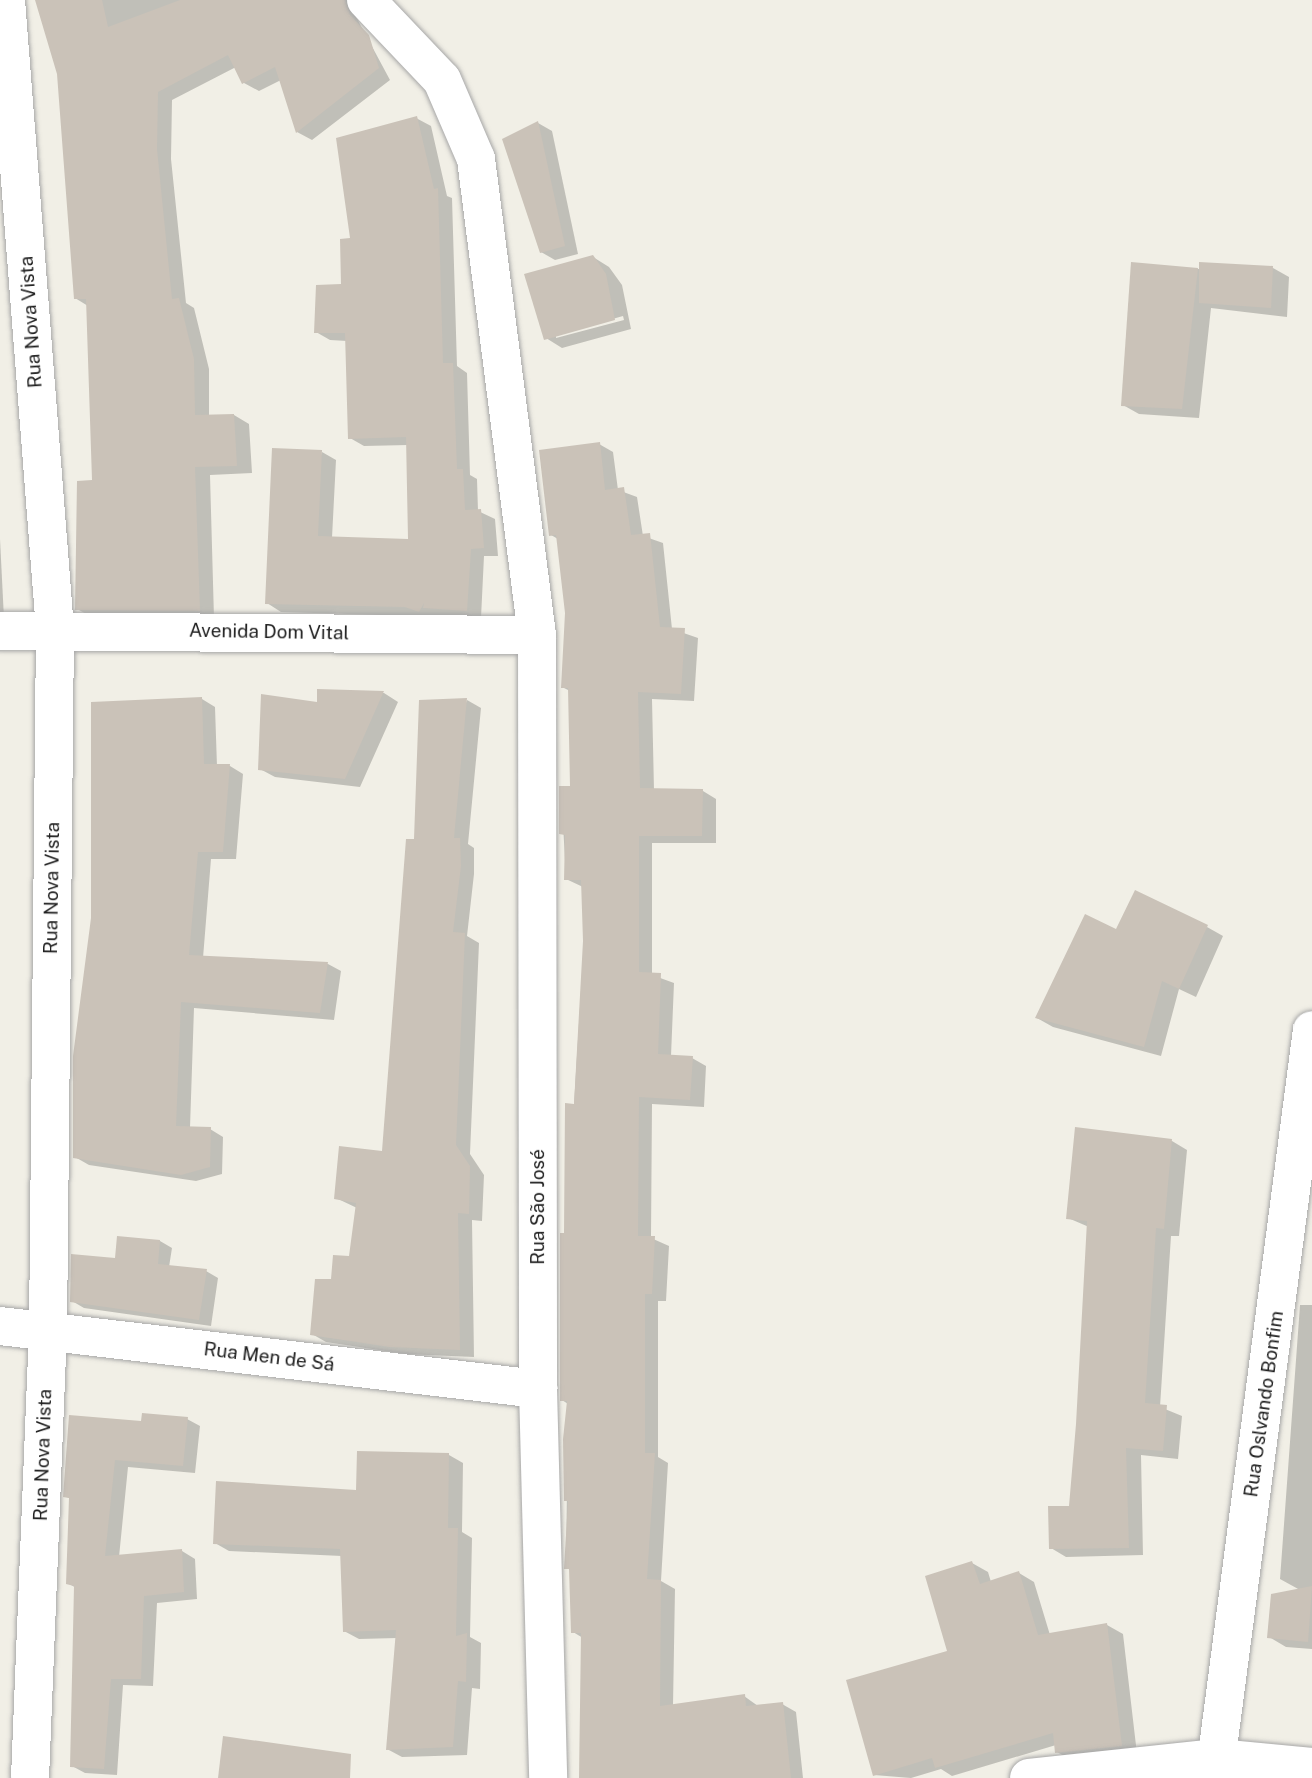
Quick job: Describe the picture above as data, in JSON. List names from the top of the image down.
{
  "streets": {
    "street": [
      "Rua Nova Vista",
      "Avenida Dom Vital",
      "Rua São José",
      "Rua Men de Sá",
      "Rua Oslvando Bonfim"
    ]
  },
  "crossings": [
    ["Rua Nova Vista", "Avenida Dom Vital"],
    ["Rua Nova Vista", "Rua Men de Sá"],
    ["Avenida Dom Vital", "Rua São José"],
    ["Rua São José", "Rua Men de Sá"]
  ]
}
